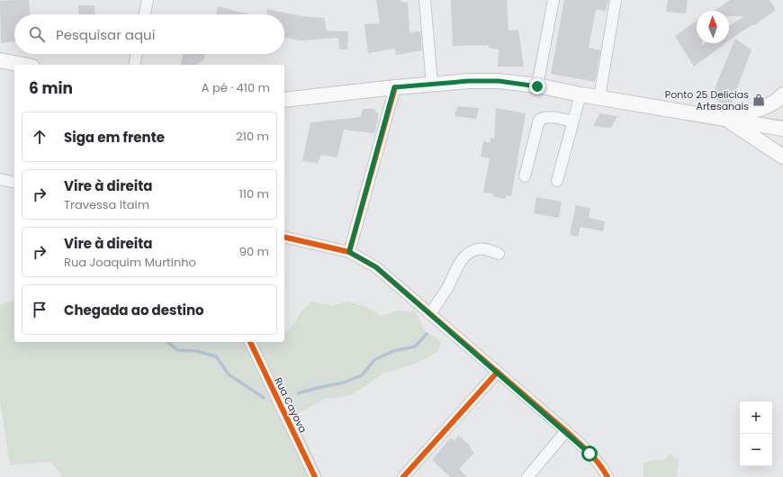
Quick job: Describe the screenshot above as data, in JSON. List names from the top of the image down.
{
  "streets": {
    "street": ["Rua Cayova"]
  },
  "places": {
    "shop": ["Ponto 25 Delícias Artesanais"]
  },
  "north": "top",
  "page": {
    "search": "Pesquisar aqui",
    "heading": ["6 min", "A pé · 410 m"],
    "list": [
      ["Siga em frente", "210 m"],
      ["Vire à direita", "Travessa Itaim", "110 m"],
      ["Vire à direita", "Rua Joaquim Murtinho", "90 m"],
      "Chegada ao destino"
    ],
    "map_buttons": ["+", "−"]
  }
}
